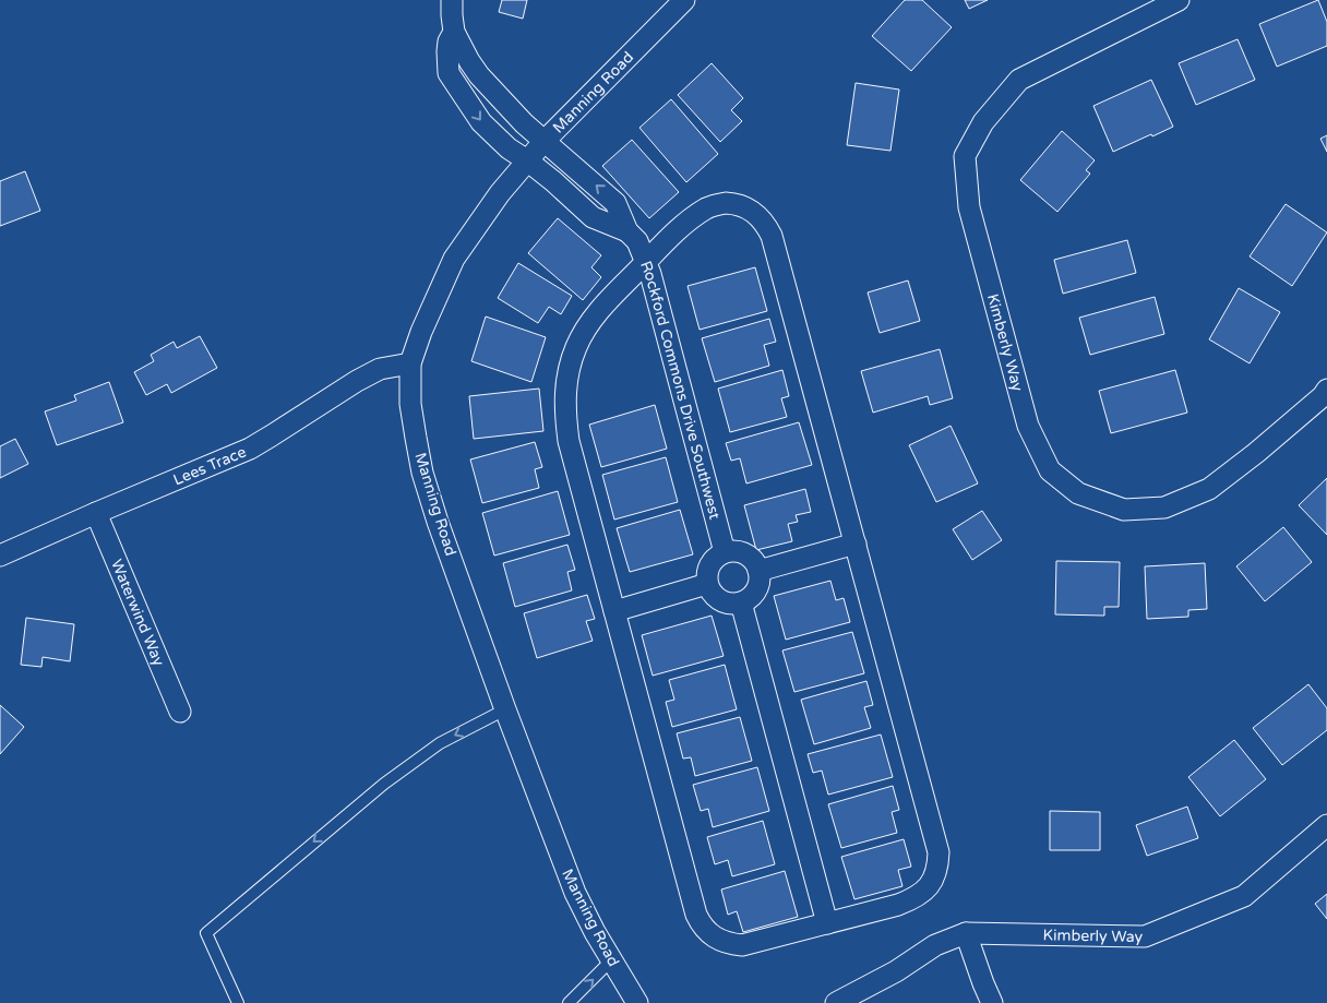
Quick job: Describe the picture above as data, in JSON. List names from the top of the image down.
{
  "streets": {
    "street": [
      "Manning Road",
      "Kimberly Way",
      "Rockford Commons Drive Southwest",
      "Lees Trace",
      "Waterwind Way"
    ]
  },
  "crossings": [
    ["Manning Road", "Rockford Commons Drive Southwest"],
    ["Manning Road", "Lees Trace"],
    ["Lees Trace", "Waterwind Way"]
  ]
}
